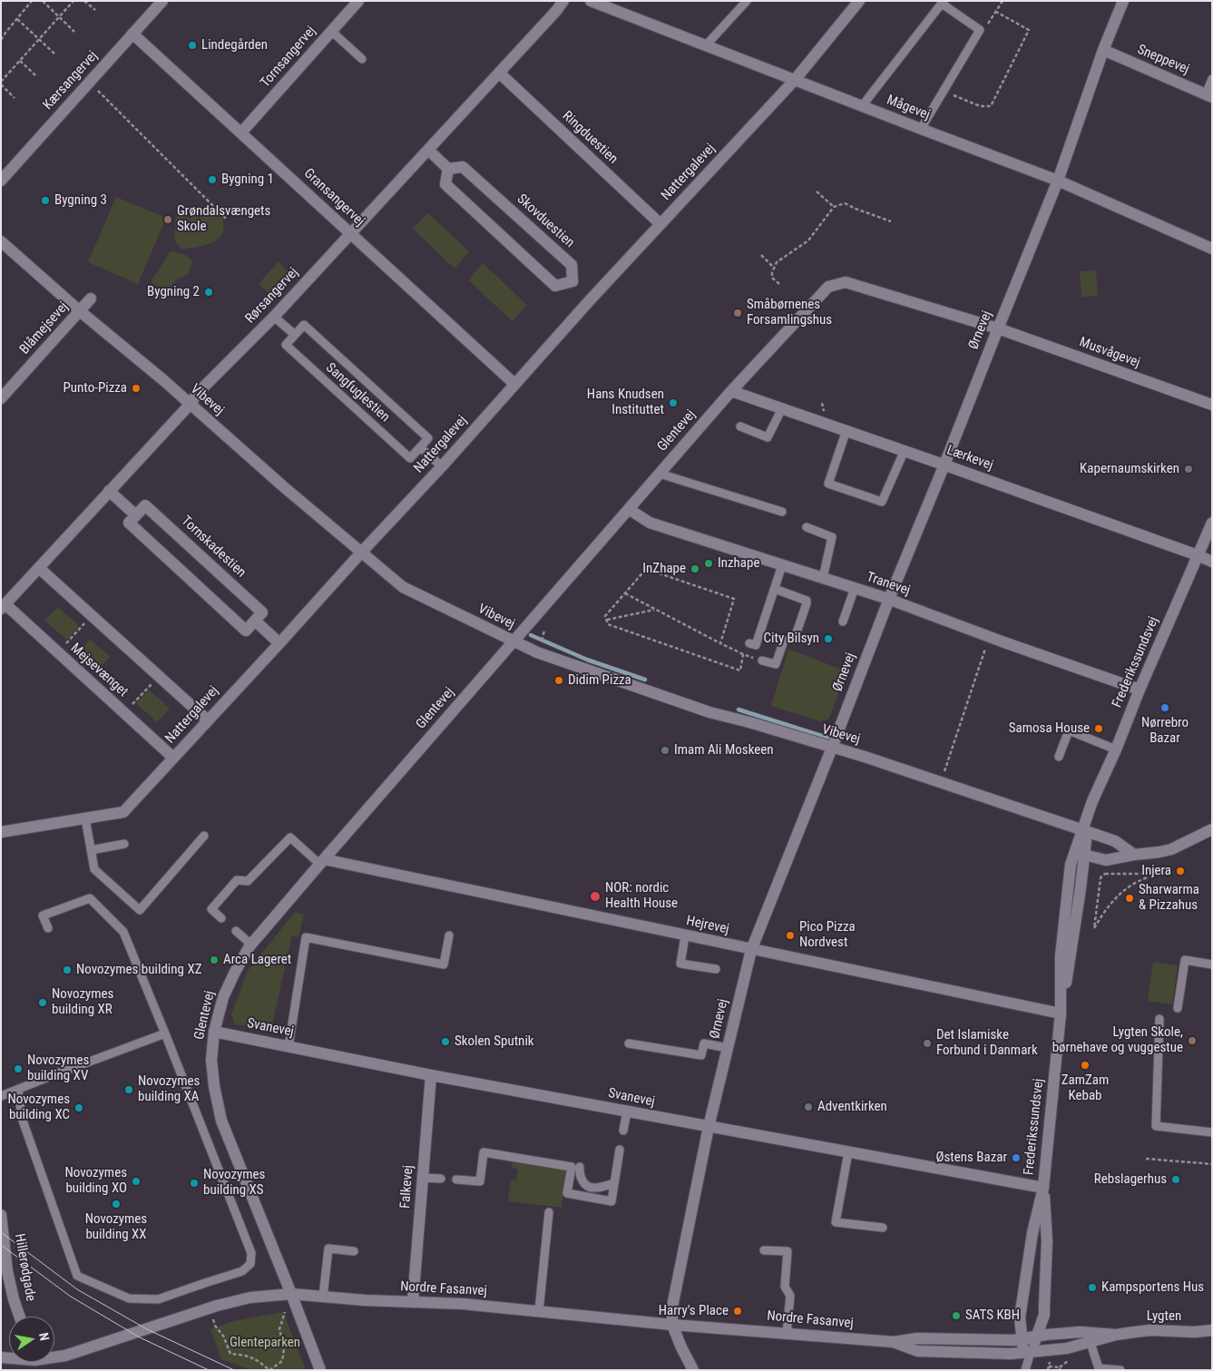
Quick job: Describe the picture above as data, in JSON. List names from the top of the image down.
{
  "streets": {
    "street": [
      "Tornsangervej",
      "Sneppevej",
      "Kærsangervej",
      "Mågevej",
      "Ringduestien",
      "Nattergalevej",
      "Gransangervej",
      "Skovduestien",
      "Rørsangervej",
      "Blåmejsevej",
      "Ørnevej",
      "Musvågevej",
      "Vibevej",
      "Glentevej",
      "Lærkevej",
      "Tornskadestien",
      "Tranevej",
      "Frederikssundsvej",
      "Mejsevænget",
      "Hejrevej",
      "Svanevej",
      "Falkevej",
      "Hillerødgade",
      "Nordre Fasanvej",
      "Lygten"
    ],
    "lane": ["Sangfuglestien"]
  },
  "crossings": [
    ["Tornsangervej", "Gransangervej"],
    ["Sneppevej", "Ørnevej"],
    ["Kærsangervej", "Gransangervej"],
    ["Mågevej", "Nattergalevej"],
    ["Mågevej", "Ørnevej"],
    ["Ringduestien", "Nattergalevej"],
    ["Ringduestien", "Rørsangervej"],
    ["Nattergalevej", "Gransangervej"],
    ["Nattergalevej", "Vibevej"],
    ["Nattergalevej", "Mejsevænget"],
    ["Gransangervej", "Rørsangervej"],
    ["Rørsangervej", "Vibevej"],
    ["Rørsangervej", "Mejsevænget"],
    ["Blåmejsevej", "Vibevej"],
    ["Ørnevej", "Musvågevej"],
    ["Ørnevej", "Vibevej"],
    ["Ørnevej", "Glentevej"],
    ["Ørnevej", "Lærkevej"],
    ["Ørnevej", "Tranevej"],
    ["Ørnevej", "Hejrevej"],
    ["Ørnevej", "Svanevej"],
    ["Ørnevej", "Nordre Fasanvej"],
    ["Musvågevej", "Glentevej"],
    ["Vibevej", "Glentevej"],
    ["Vibevej", "Frederikssundsvej"],
    ["Glentevej", "Lærkevej"],
    ["Glentevej", "Tranevej"],
    ["Glentevej", "Hejrevej"],
    ["Glentevej", "Svanevej"],
    ["Glentevej", "Nordre Fasanvej"],
    ["Lærkevej", "Frederikssundsvej"],
    ["Tranevej", "Frederikssundsvej"],
    ["Frederikssundsvej", "Hejrevej"],
    ["Frederikssundsvej", "Svanevej"],
    ["Frederikssundsvej", "Nordre Fasanvej"],
    ["Frederikssundsvej", "Lygten"],
    ["Svanevej", "Falkevej"],
    ["Falkevej", "Nordre Fasanvej"],
    ["Nordre Fasanvej", "Lygten"]
  ],
  "parks": ["Glenteparken"],
  "places": [
    "Lindegården",
    "Bygning 1",
    "Bygning 3",
    "Grøndalsvængets Skole",
    "Bygning 2",
    "Småbørnenes Forsamlingshus",
    "Punto-Pizza",
    "Hans Knudsen Instituttet",
    "Kapernaumskirken",
    "Inzhape",
    "InZhape",
    "City Bilsyn",
    "Didim Pizza",
    "Nørrebro Bazar",
    "Samosa House",
    "Imam Ali Moskeen",
    "Injera",
    "NOR: nordic Health House",
    "Sharwarma & Pizzahus",
    "Pico Pizza Nordvest",
    "Arca Lageret",
    "Novozymes building XZ",
    "Novozymes building XR",
    "Lygten Skole, børnehave og vuggestue",
    "Skolen Sputnik",
    "Det Islamiske Forbund i Danmark",
    "ZamZam Kebab",
    "Novozymes building XV",
    "Novozymes building XA",
    "Adventkirken",
    "Novozymes building XC",
    "Østens Bazar",
    "Rebslagerhus",
    "Novozymes building XO",
    "Novozymes building XS",
    "Novozymes building XX",
    "Kampsportens Hus",
    "Harry's Place",
    "SATS KBH"
  ],
  "north": "right"
}
